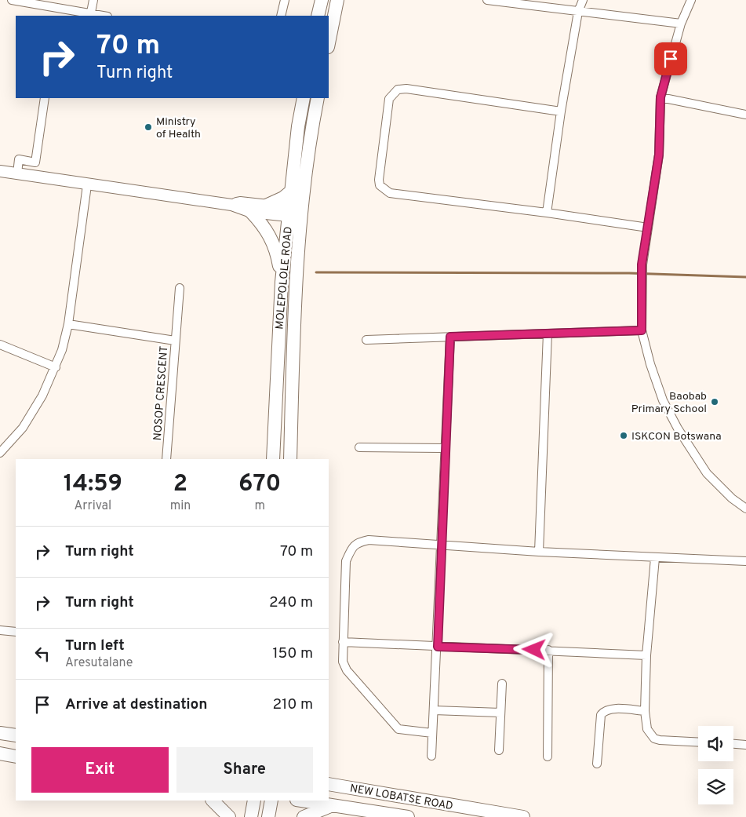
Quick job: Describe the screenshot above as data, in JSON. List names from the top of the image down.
{
  "streets": {
    "main road": ["MOLEPOLOLE ROAD", "NEW LOBATSE ROAD"],
    "street": ["NOSOP CRESCENT"]
  },
  "places": ["Ministry of Health", "Baobab Primary School", "ISKCON Botswana"],
  "page": {
    "turn": ["70 m", "Turn right"],
    "eta": [
      "14:59",
      "Arrival",
      "2",
      "min",
      "670",
      "m"
    ],
    "list": [
      {
        "name": "Turn right",
        "value": "70 m"
      },
      {
        "name": "Turn right",
        "value": "240 m"
      },
      {
        "name": "Turn left",
        "note": "Aresutalane",
        "value": "150 m"
      },
      {
        "name": "Arrive at destination",
        "value": "210 m"
      }
    ],
    "buttons": ["Exit", "Share"]
  }
}
